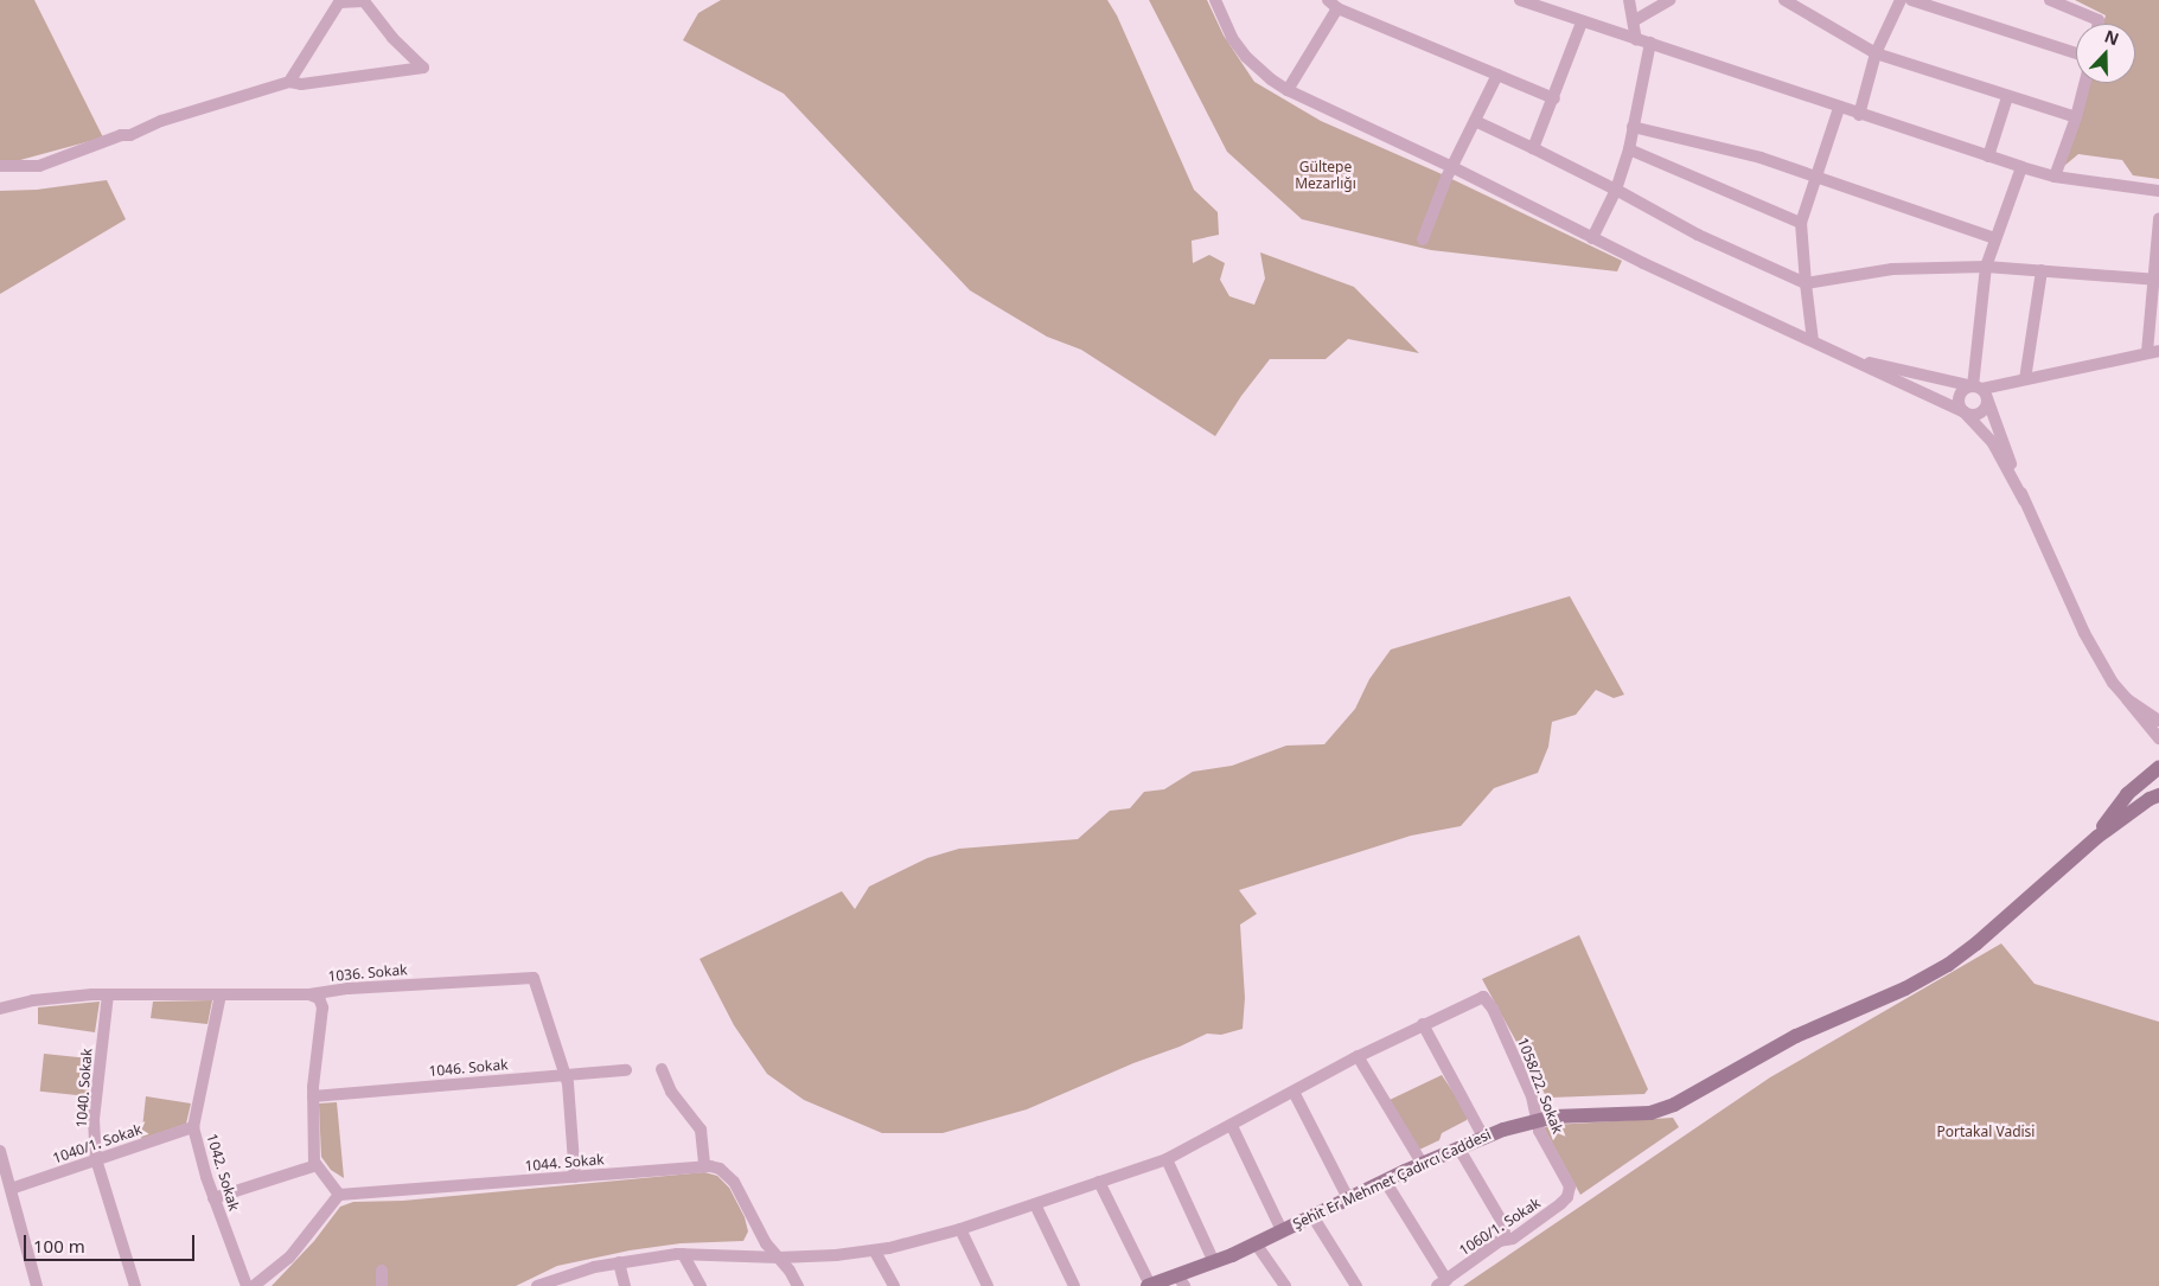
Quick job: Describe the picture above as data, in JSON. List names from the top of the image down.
{
  "streets": {
    "main road": ["Şehit Er Mehmet Çadırcı Caddesi"],
    "street": [
      "1036. Sokak",
      "1046. Sokak",
      "1058/22. Sokak",
      "1040. Sokak",
      "1040/1. Sokak",
      "1044. Sokak",
      "1042. Sokak",
      "1060/1. Sokak"
    ]
  },
  "crossings": [
    ["1036. Sokak", "1046. Sokak"],
    ["1036. Sokak", "1040. Sokak"],
    ["1036. Sokak", "1044. Sokak"],
    ["1036. Sokak", "1042. Sokak"],
    ["1058/22. Sokak", "Şehit Er Mehmet Çadırcı Caddesi"],
    ["1058/22. Sokak", "1060/1. Sokak"],
    ["1040. Sokak", "1040/1. Sokak"],
    ["1040/1. Sokak", "1042. Sokak"]
  ],
  "parks": ["Gültepe Mezarlığı", "Portakal Vadisi"],
  "scale_bar": "100 m",
  "north": "top"
}
